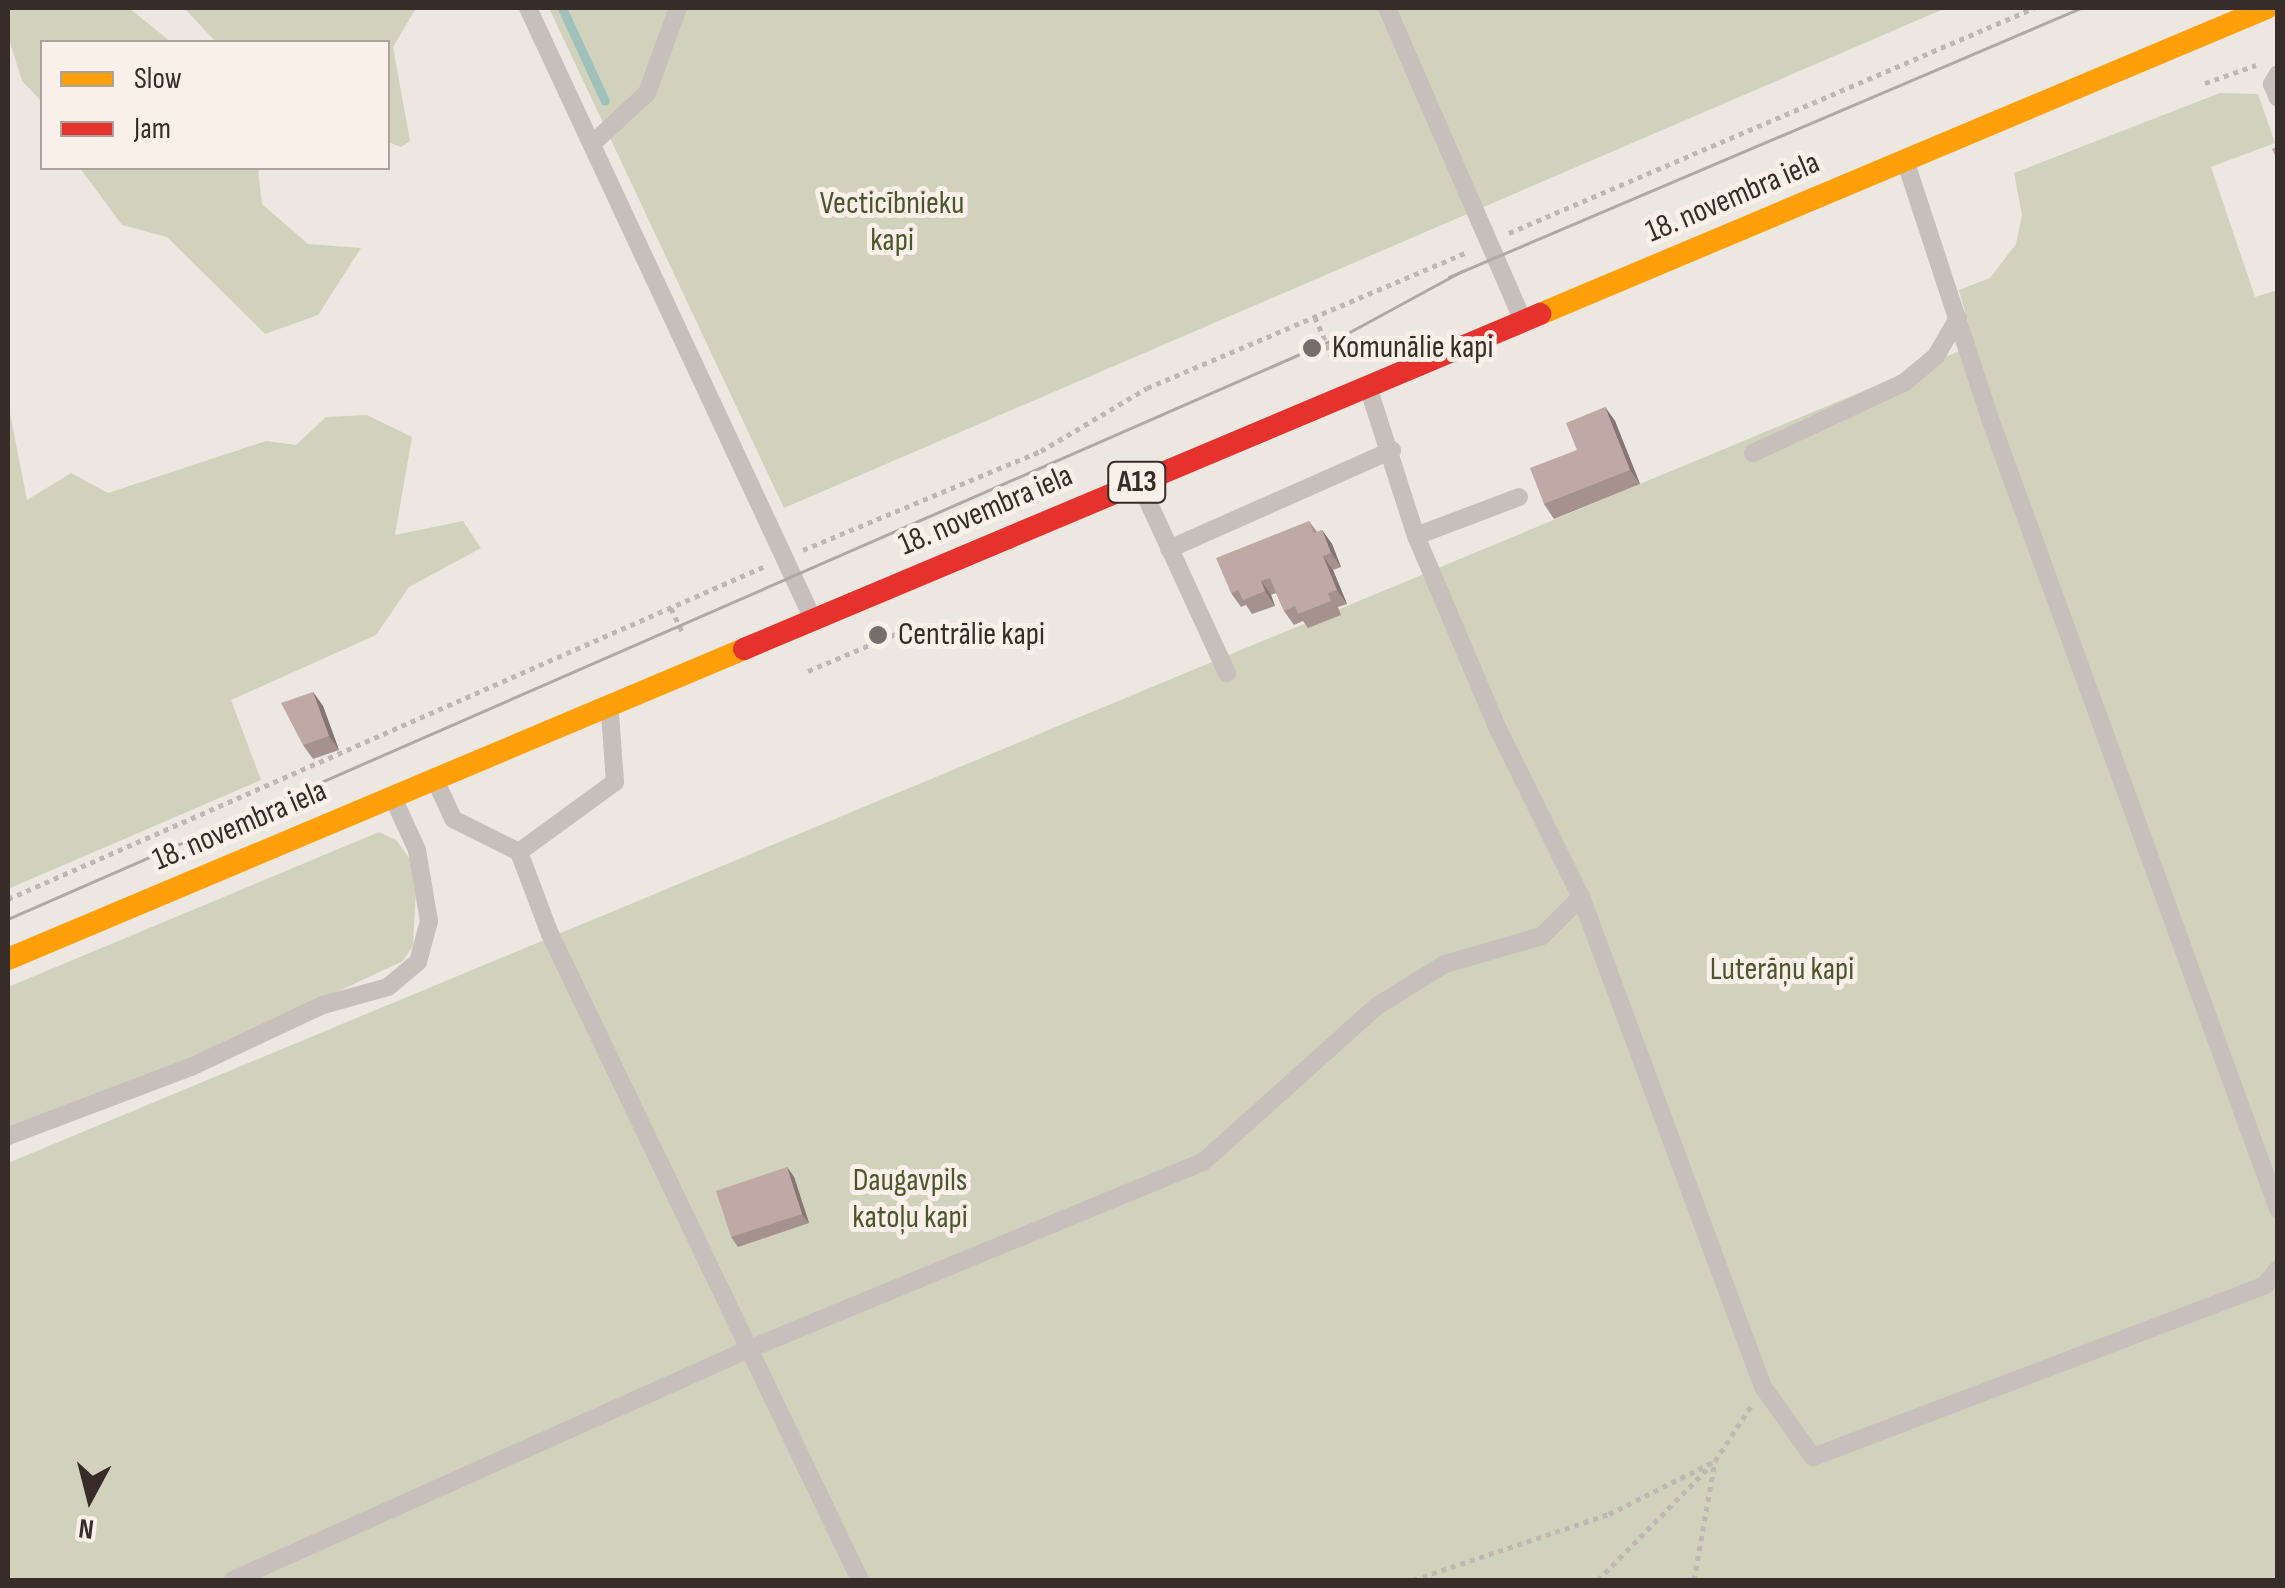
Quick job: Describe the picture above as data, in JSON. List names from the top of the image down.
{
  "streets": {
    "main road": ["18. novembra iela", "A13"]
  },
  "parks": ["Vecticībnieku kapi", "Luterāņu kapi", "Daugavpils katoļu kapi"],
  "places": ["Komunālie kapi", "Centrālie kapi"],
  "legend": ["Slow", "Jam"],
  "north": "bottom"
}
